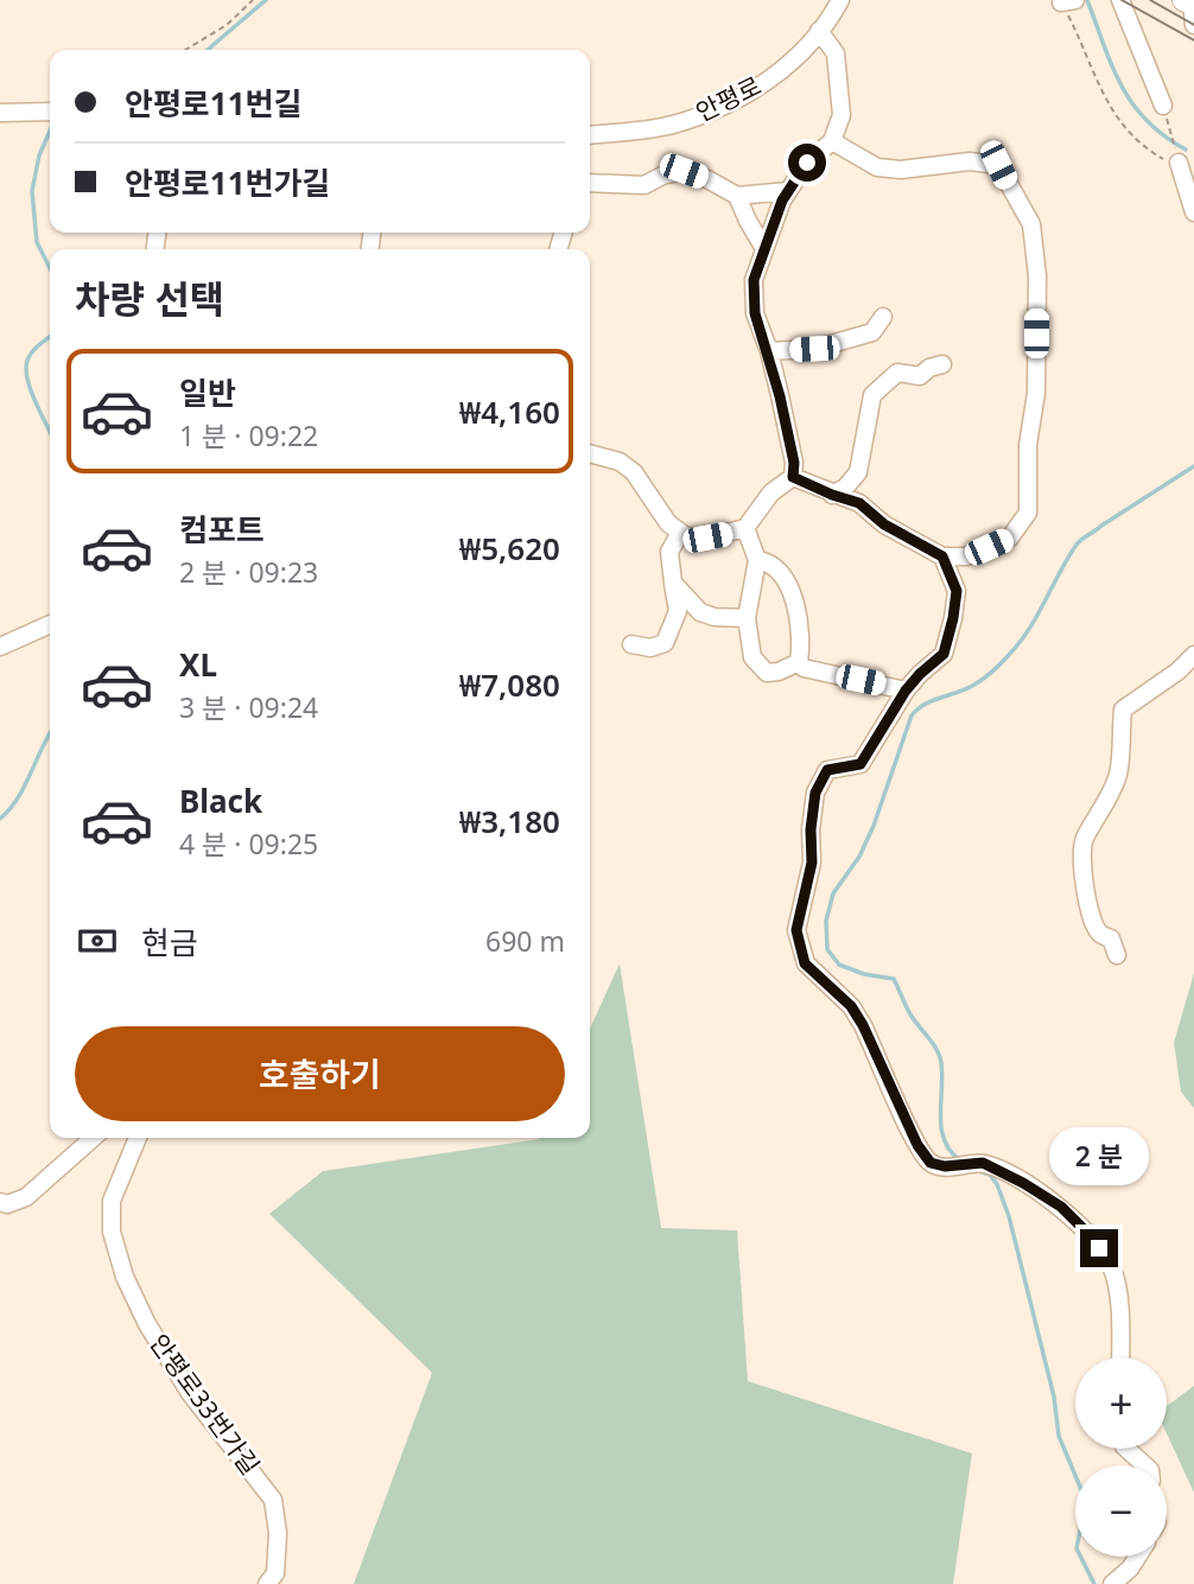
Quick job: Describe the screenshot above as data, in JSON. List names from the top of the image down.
{
  "streets": {
    "street": ["안평로", "안평로33번가길"]
  },
  "page": {
    "banner": ["안평로11번길", "안평로11번가길"],
    "heading": "차량 선택",
    "list": [
      {
        "name": "일반",
        "note": "1 분 · 09:22",
        "value": "₩4,160"
      },
      {
        "name": "컴포트",
        "note": "2 분 · 09:23",
        "value": "₩5,620"
      },
      {
        "name": "XL",
        "note": "3 분 · 09:24",
        "value": "₩7,080"
      },
      {
        "name": "Black",
        "note": "4 분 · 09:25",
        "value": "₩3,180"
      }
    ],
    "pay": ["현금", "690 m"],
    "buttons": "호출하기",
    "bubble": "2 분",
    "map_buttons": ["+", "−"]
  }
}
